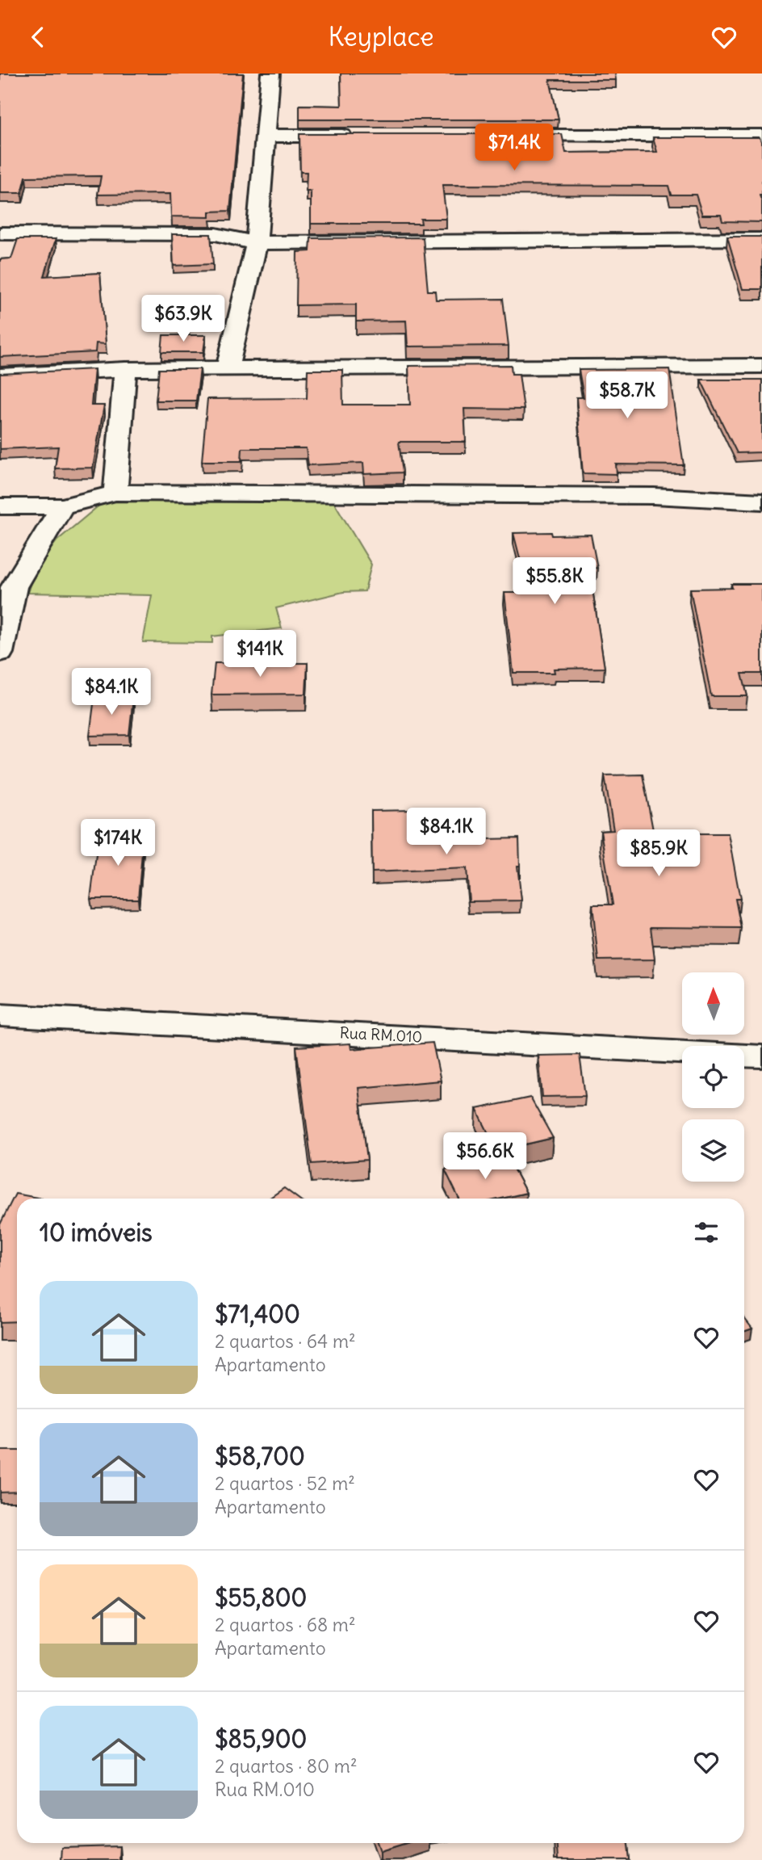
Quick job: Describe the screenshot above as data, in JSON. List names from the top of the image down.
{
  "streets": {
    "street": ["Rua RM.010"]
  },
  "north": "top",
  "page": {
    "header": "Keyplace",
    "price": [
      "$71.4K",
      "$63.9K",
      "$58.7K",
      "$55.8K",
      "$141K",
      "$84.1K",
      "$84.1K",
      "$174K",
      "$85.9K",
      "$56.6K"
    ],
    "heading": "10 imóveis",
    "list": [
      {
        "name": "$71,400",
        "note": "2 quartos · 64 m² · Apartamento"
      },
      {
        "name": "$58,700",
        "note": "2 quartos · 52 m² · Apartamento"
      },
      {
        "name": "$55,800",
        "note": "2 quartos · 68 m² · Apartamento"
      },
      {
        "name": "$85,900",
        "note": "2 quartos · 80 m² · Rua RM.010"
      }
    ]
  }
}
